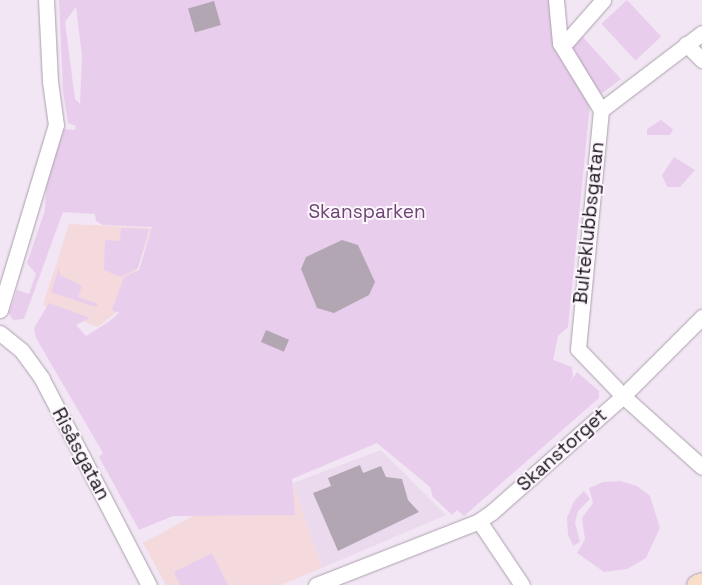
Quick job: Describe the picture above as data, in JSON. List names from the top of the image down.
{
  "streets": {
    "street": ["Bulteklubbsgatan", "Skanstorget", "Risåsgatan"]
  },
  "crossings": [
    ["Bulteklubbsgatan", "Skanstorget"]
  ],
  "parks": ["Skansparken"]
}
